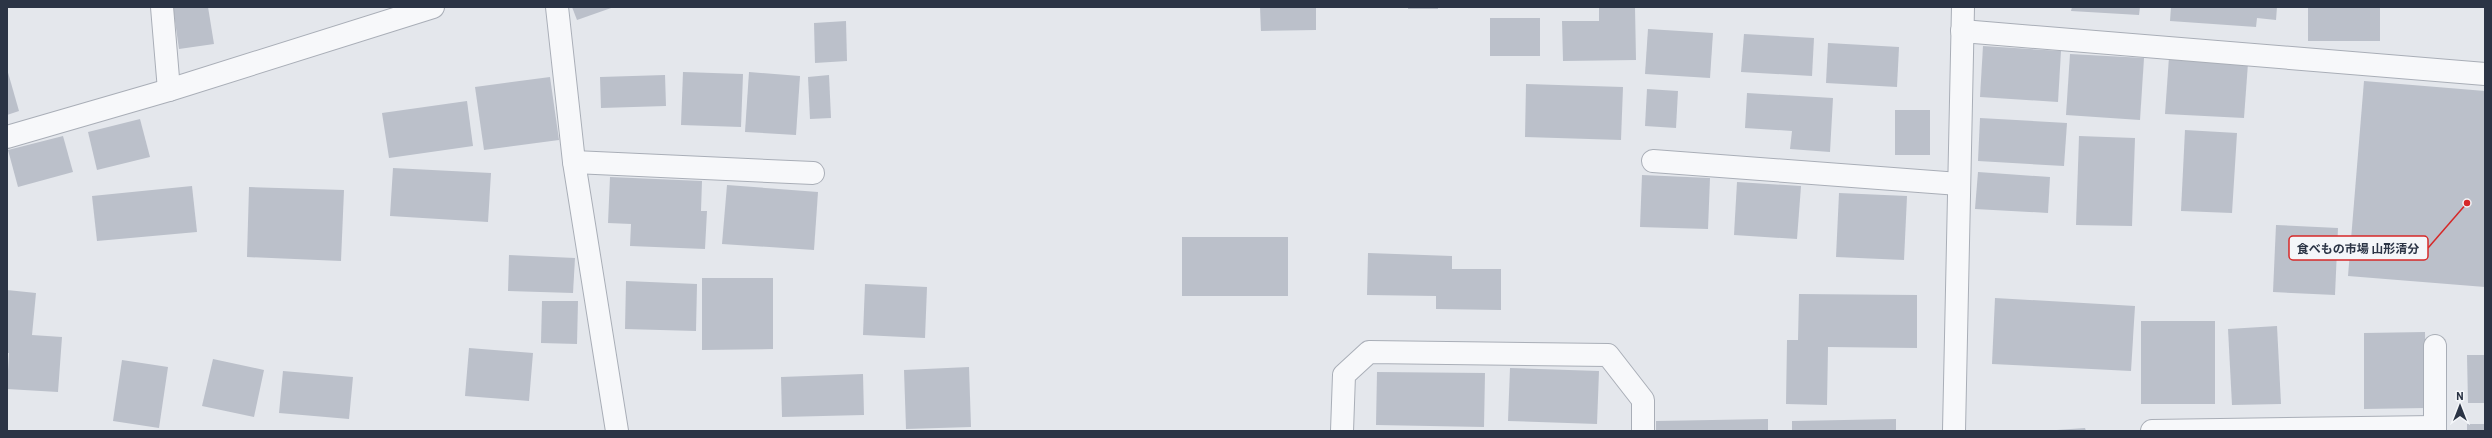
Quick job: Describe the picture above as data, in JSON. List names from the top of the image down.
{
  "places": ["食べもの市場 山形清分"],
  "north": "top"
}
